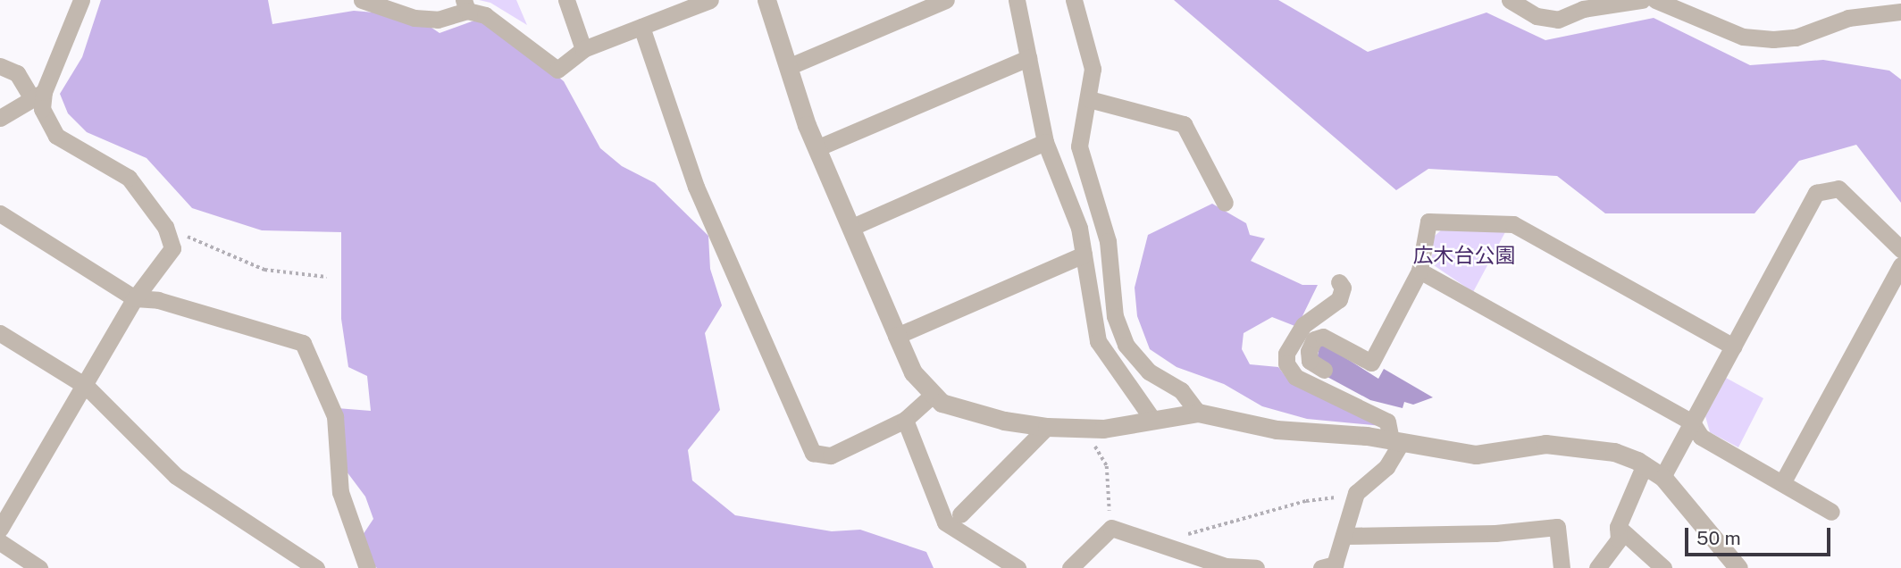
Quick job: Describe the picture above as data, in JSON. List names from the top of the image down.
{
  "parks": ["広木台公園"],
  "scale_bar": "50 m"
}
